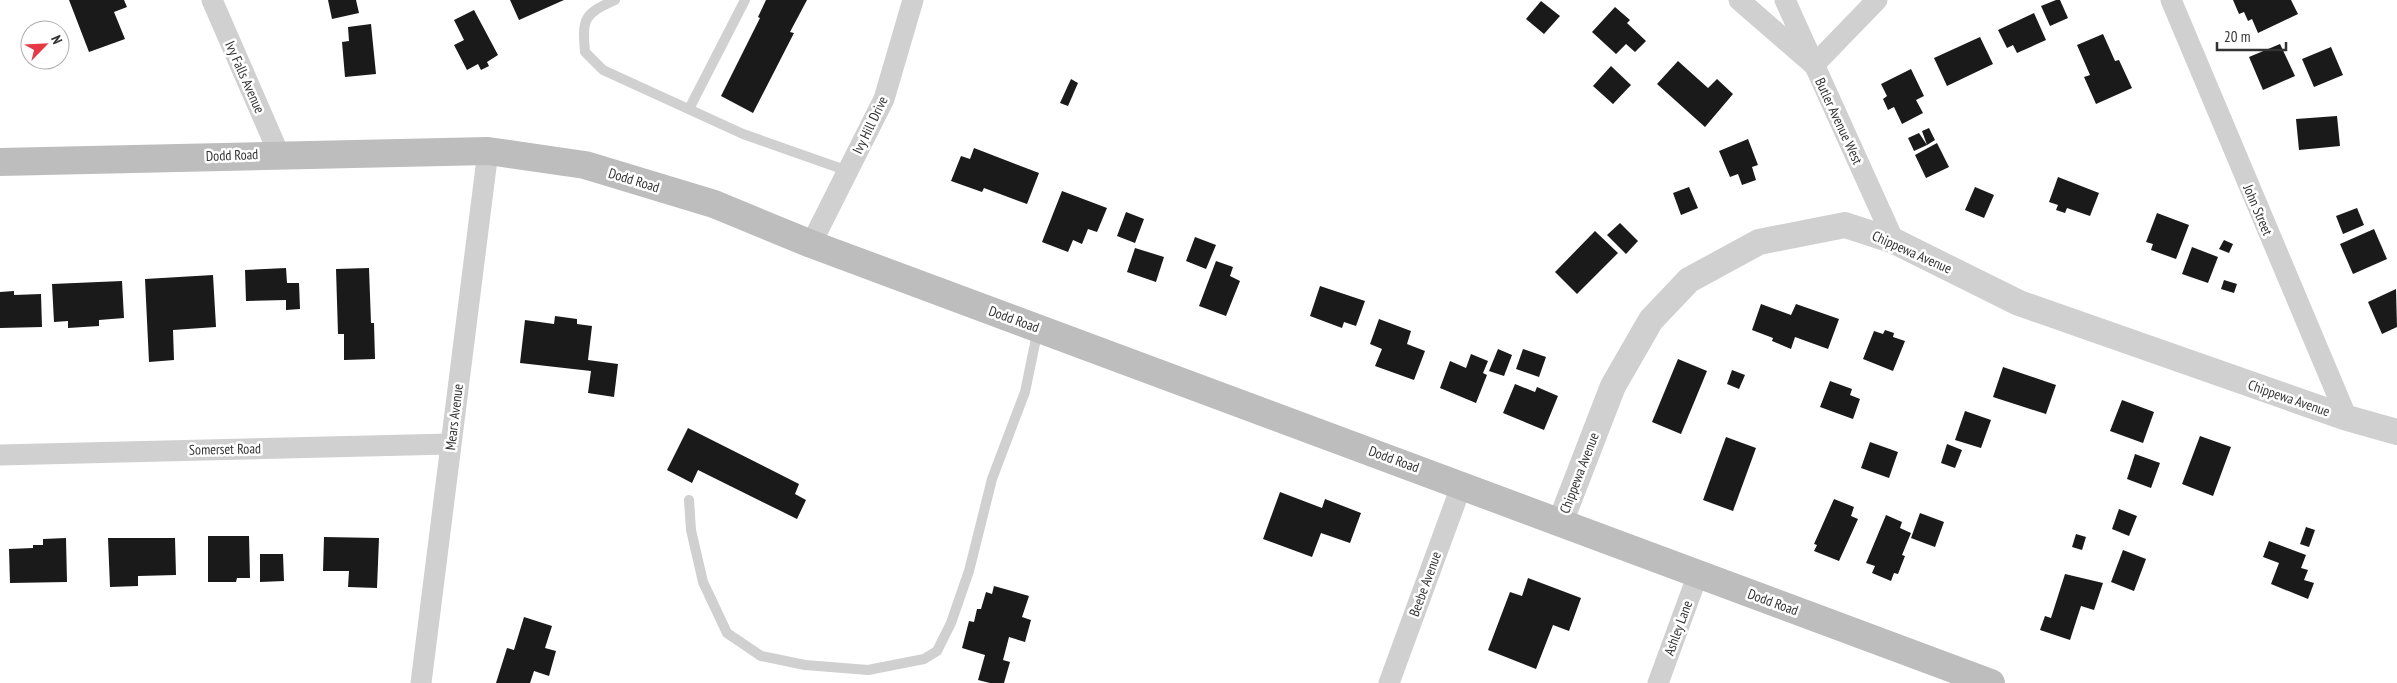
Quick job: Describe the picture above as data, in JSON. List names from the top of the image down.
{
  "streets": {
    "main road": ["Dodd Road"],
    "street": [
      "Ivy Falls Avenue",
      "Butler Avenue West",
      "Ivy Hill Drive",
      "John Street",
      "Chippewa Avenue",
      "Mears Avenue",
      "Somerset Road",
      "Beebe Avenue",
      "Ashley Lane"
    ]
  },
  "crossings": [
    ["Ivy Falls Avenue", "Dodd Road"],
    ["Butler Avenue West", "Chippewa Avenue"],
    ["Ivy Hill Drive", "Dodd Road"],
    ["Dodd Road", "Chippewa Avenue"],
    ["Dodd Road", "Mears Avenue"],
    ["Dodd Road", "Beebe Avenue"],
    ["Dodd Road", "Ashley Lane"],
    ["John Street", "Chippewa Avenue"],
    ["Mears Avenue", "Somerset Road"]
  ],
  "scale_bar": "20 m",
  "north": "top right"
}
